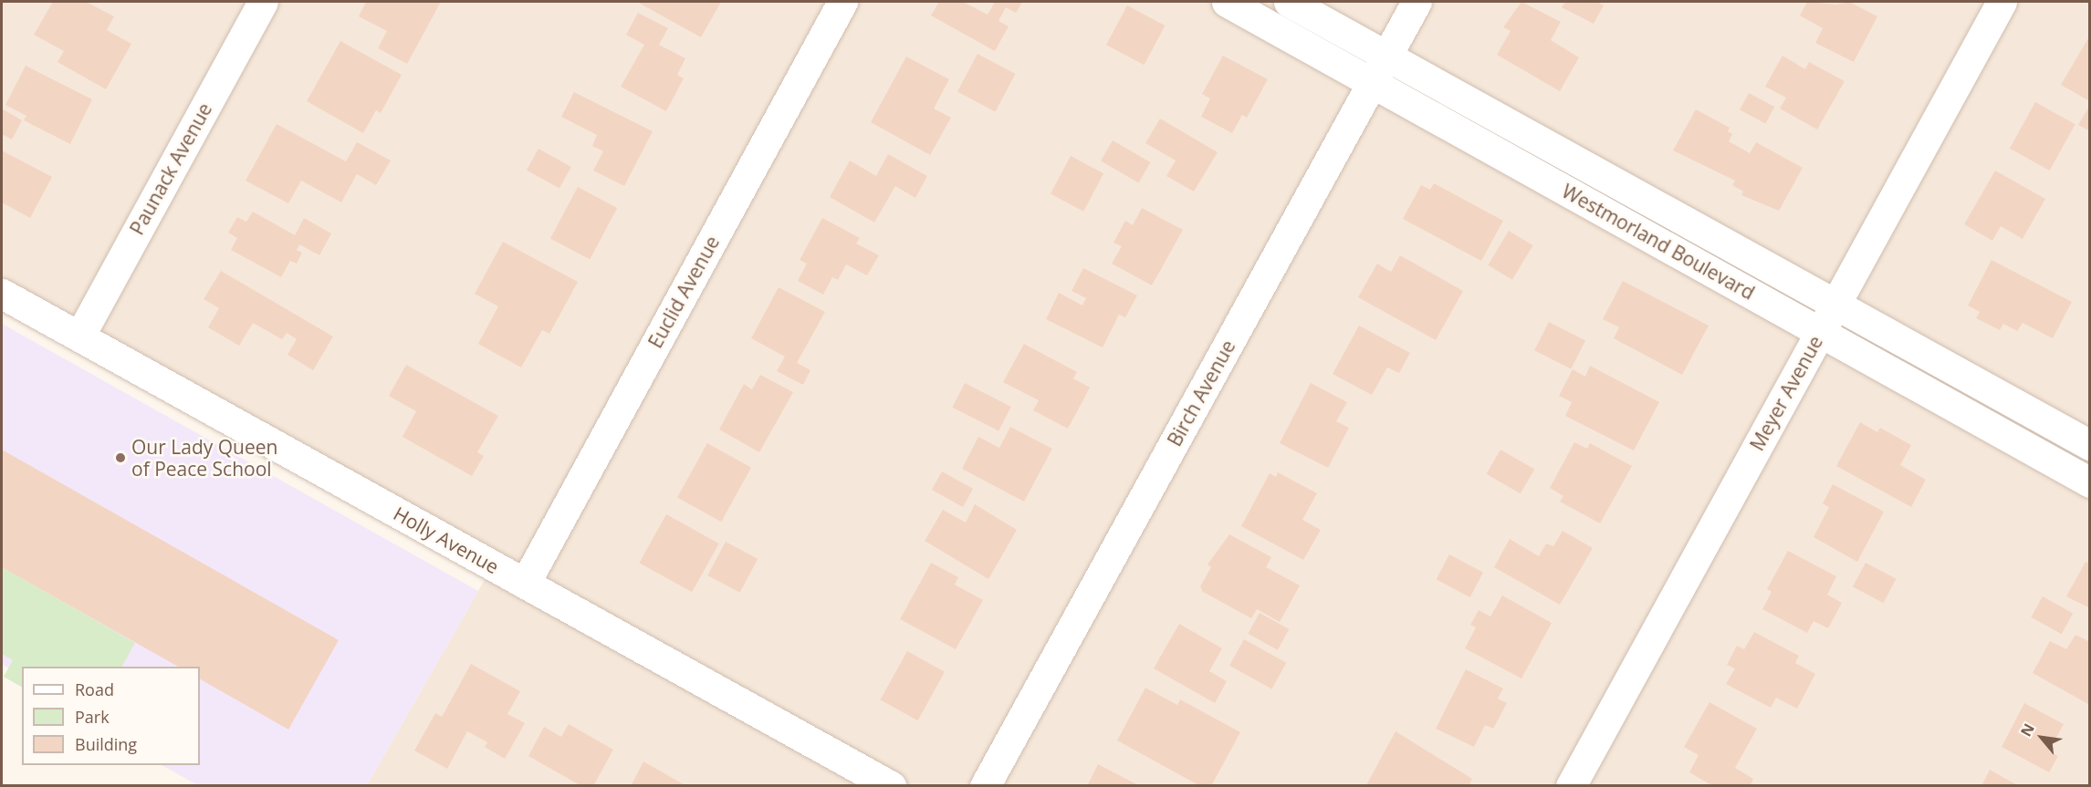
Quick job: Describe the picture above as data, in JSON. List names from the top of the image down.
{
  "streets": {
    "street": [
      "Paunack Avenue",
      "Westmorland Boulevard",
      "Euclid Avenue",
      "Birch Avenue",
      "Meyer Avenue",
      "Holly Avenue"
    ]
  },
  "crossings": [
    ["Paunack Avenue", "Holly Avenue"],
    ["Westmorland Boulevard", "Birch Avenue"],
    ["Westmorland Boulevard", "Meyer Avenue"],
    ["Euclid Avenue", "Holly Avenue"]
  ],
  "places": ["Our Lady Queen of Peace School"],
  "legend": ["Road", "Park", "Building"],
  "north": "top left"
}
